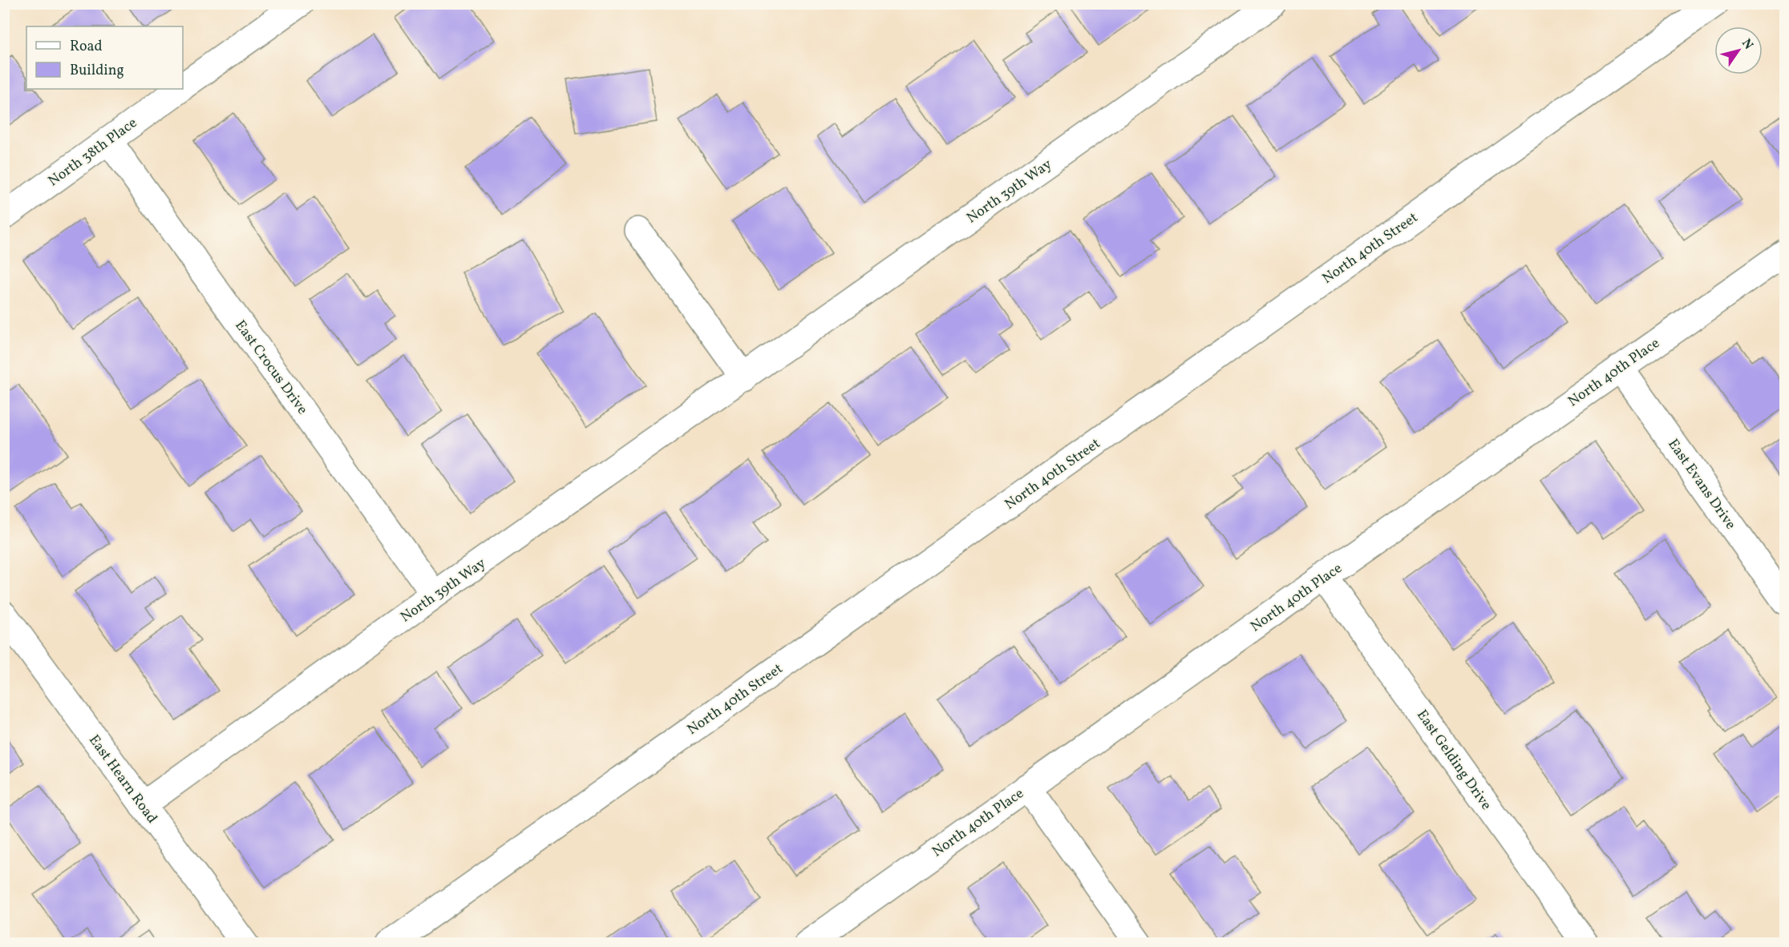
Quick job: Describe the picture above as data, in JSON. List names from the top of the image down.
{
  "streets": {
    "street": [
      "North 38th Place",
      "North 39th Way",
      "North 40th Street",
      "East Crocus Drive",
      "North 40th Place",
      "East Evans Drive",
      "East Gelding Drive",
      "East Hearn Road"
    ]
  },
  "crossings": [
    ["North 38th Place", "East Crocus Drive"],
    ["North 39th Way", "East Crocus Drive"],
    ["North 39th Way", "East Hearn Road"],
    ["North 40th Place", "East Evans Drive"],
    ["North 40th Place", "East Gelding Drive"]
  ],
  "legend": ["Road", "Building"],
  "north": "top right"
}
